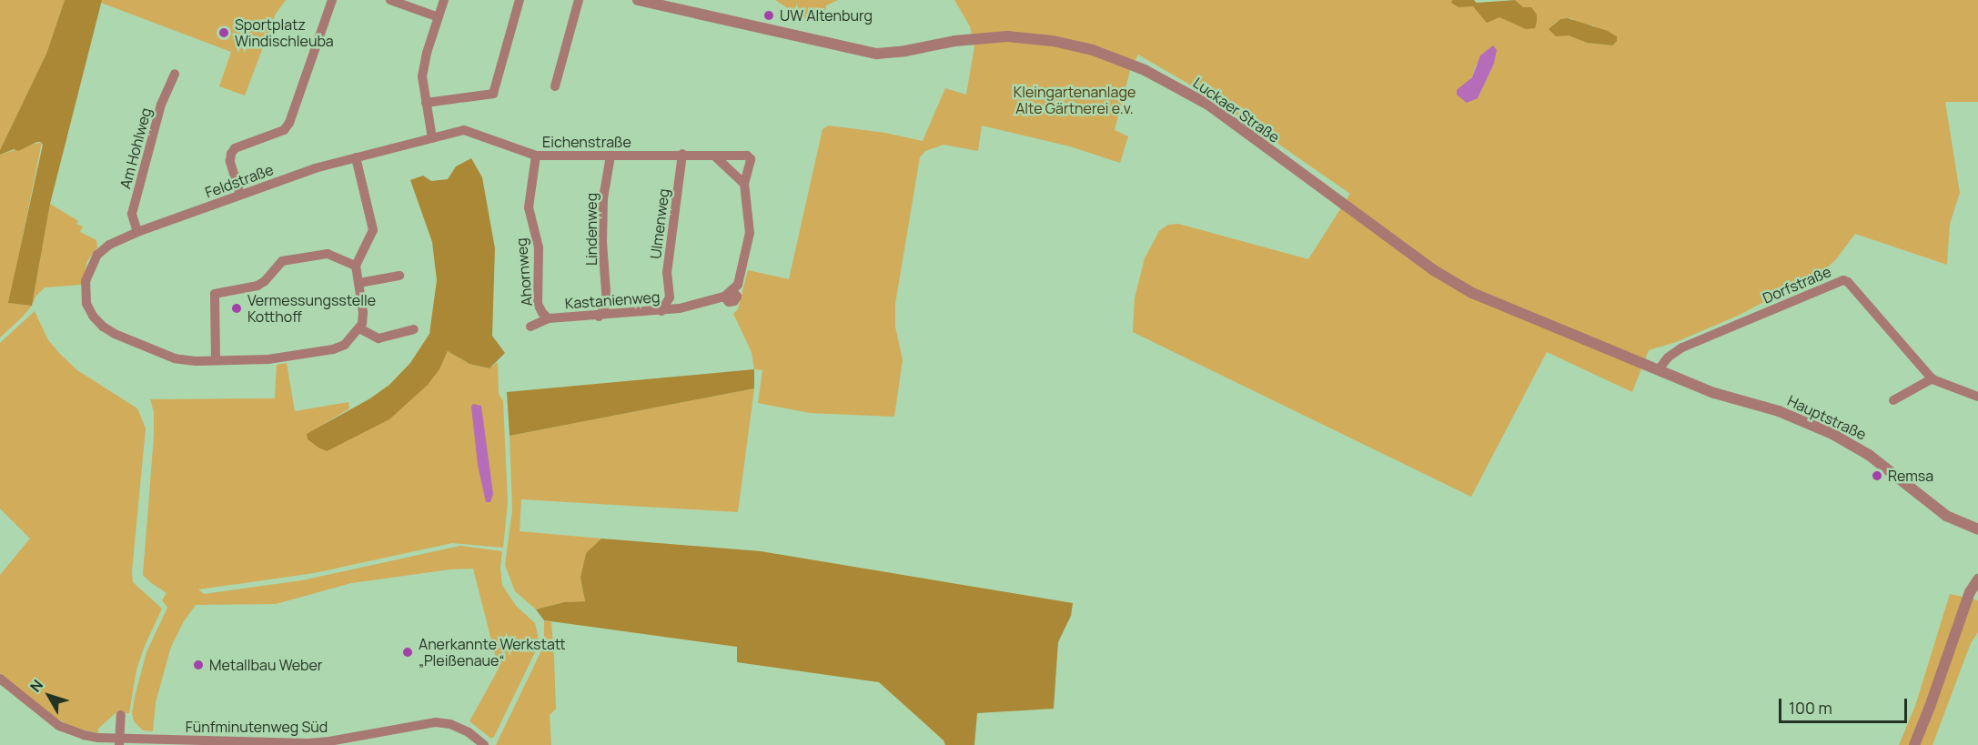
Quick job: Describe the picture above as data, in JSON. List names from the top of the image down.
{
  "streets": {
    "street": [
      "Luckaer Straße",
      "Eichenstraße",
      "Am Hohlweg",
      "Feldstraße",
      "Ulmenweg",
      "Lindenweg",
      "Ahornweg",
      "Dorfstraße",
      "Kastanienweg",
      "Hauptstraße",
      "Fünfminutenweg Süd"
    ]
  },
  "crossings": [
    ["Luckaer Straße", "Hauptstraße"],
    ["Eichenstraße", "Feldstraße"],
    ["Eichenstraße", "Ulmenweg"],
    ["Eichenstraße", "Lindenweg"],
    ["Eichenstraße", "Ahornweg"],
    ["Eichenstraße", "Kastanienweg"],
    ["Am Hohlweg", "Feldstraße"],
    ["Ahornweg", "Kastanienweg"],
    ["Dorfstraße", "Hauptstraße"]
  ],
  "parks": ["Kleingartenanlage Alte Gärtnerei e.v."],
  "places": [
    "UW Altenburg",
    "Sportplatz Windischleuba",
    "Vermessungsstelle Kotthoff",
    "Remsa",
    "Anerkannte Werkstatt „Pleißenaue“",
    "Metallbau Weber"
  ],
  "scale_bar": "100 m",
  "north": "top left"
}
